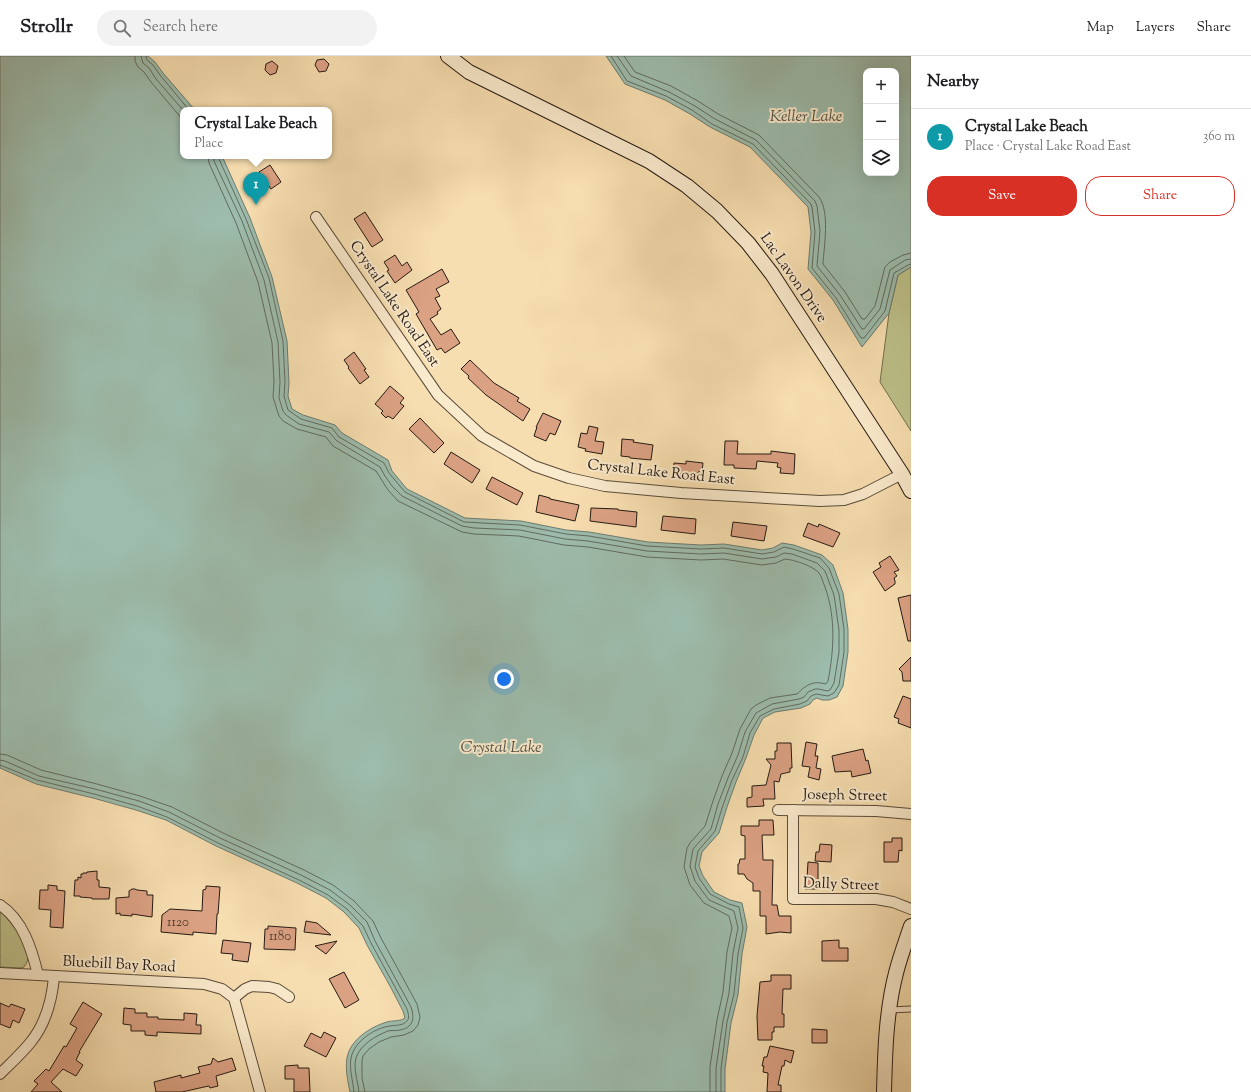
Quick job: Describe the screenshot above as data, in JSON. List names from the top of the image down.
{
  "streets": {
    "street": [
      "Lac Lavon Drive",
      "Crystal Lake Road East",
      "Joseph Street",
      "Dally Street",
      "Bluebill Bay Road"
    ]
  },
  "crossings": [
    ["Lac Lavon Drive", "Crystal Lake Road East"],
    ["Joseph Street", "Dally Street"]
  ],
  "water": ["Keller Lake", "Crystal Lake"],
  "house_numbers": ["1120", "1180"],
  "page": {
    "header": "Strollr",
    "search": "Search here",
    "nav": ["Map", "Layers", "Share"],
    "heading": "Nearby",
    "map_buttons": ["+", "−"],
    "popup": ["Crystal Lake Beach", "Place"],
    "list": [
      {
        "mark": "1",
        "name": "Crystal Lake Beach",
        "note": "Place · Crystal Lake Road East",
        "value": "360 m"
      }
    ],
    "buttons": ["Save", "Share"],
    "pins": "1"
  }
}
